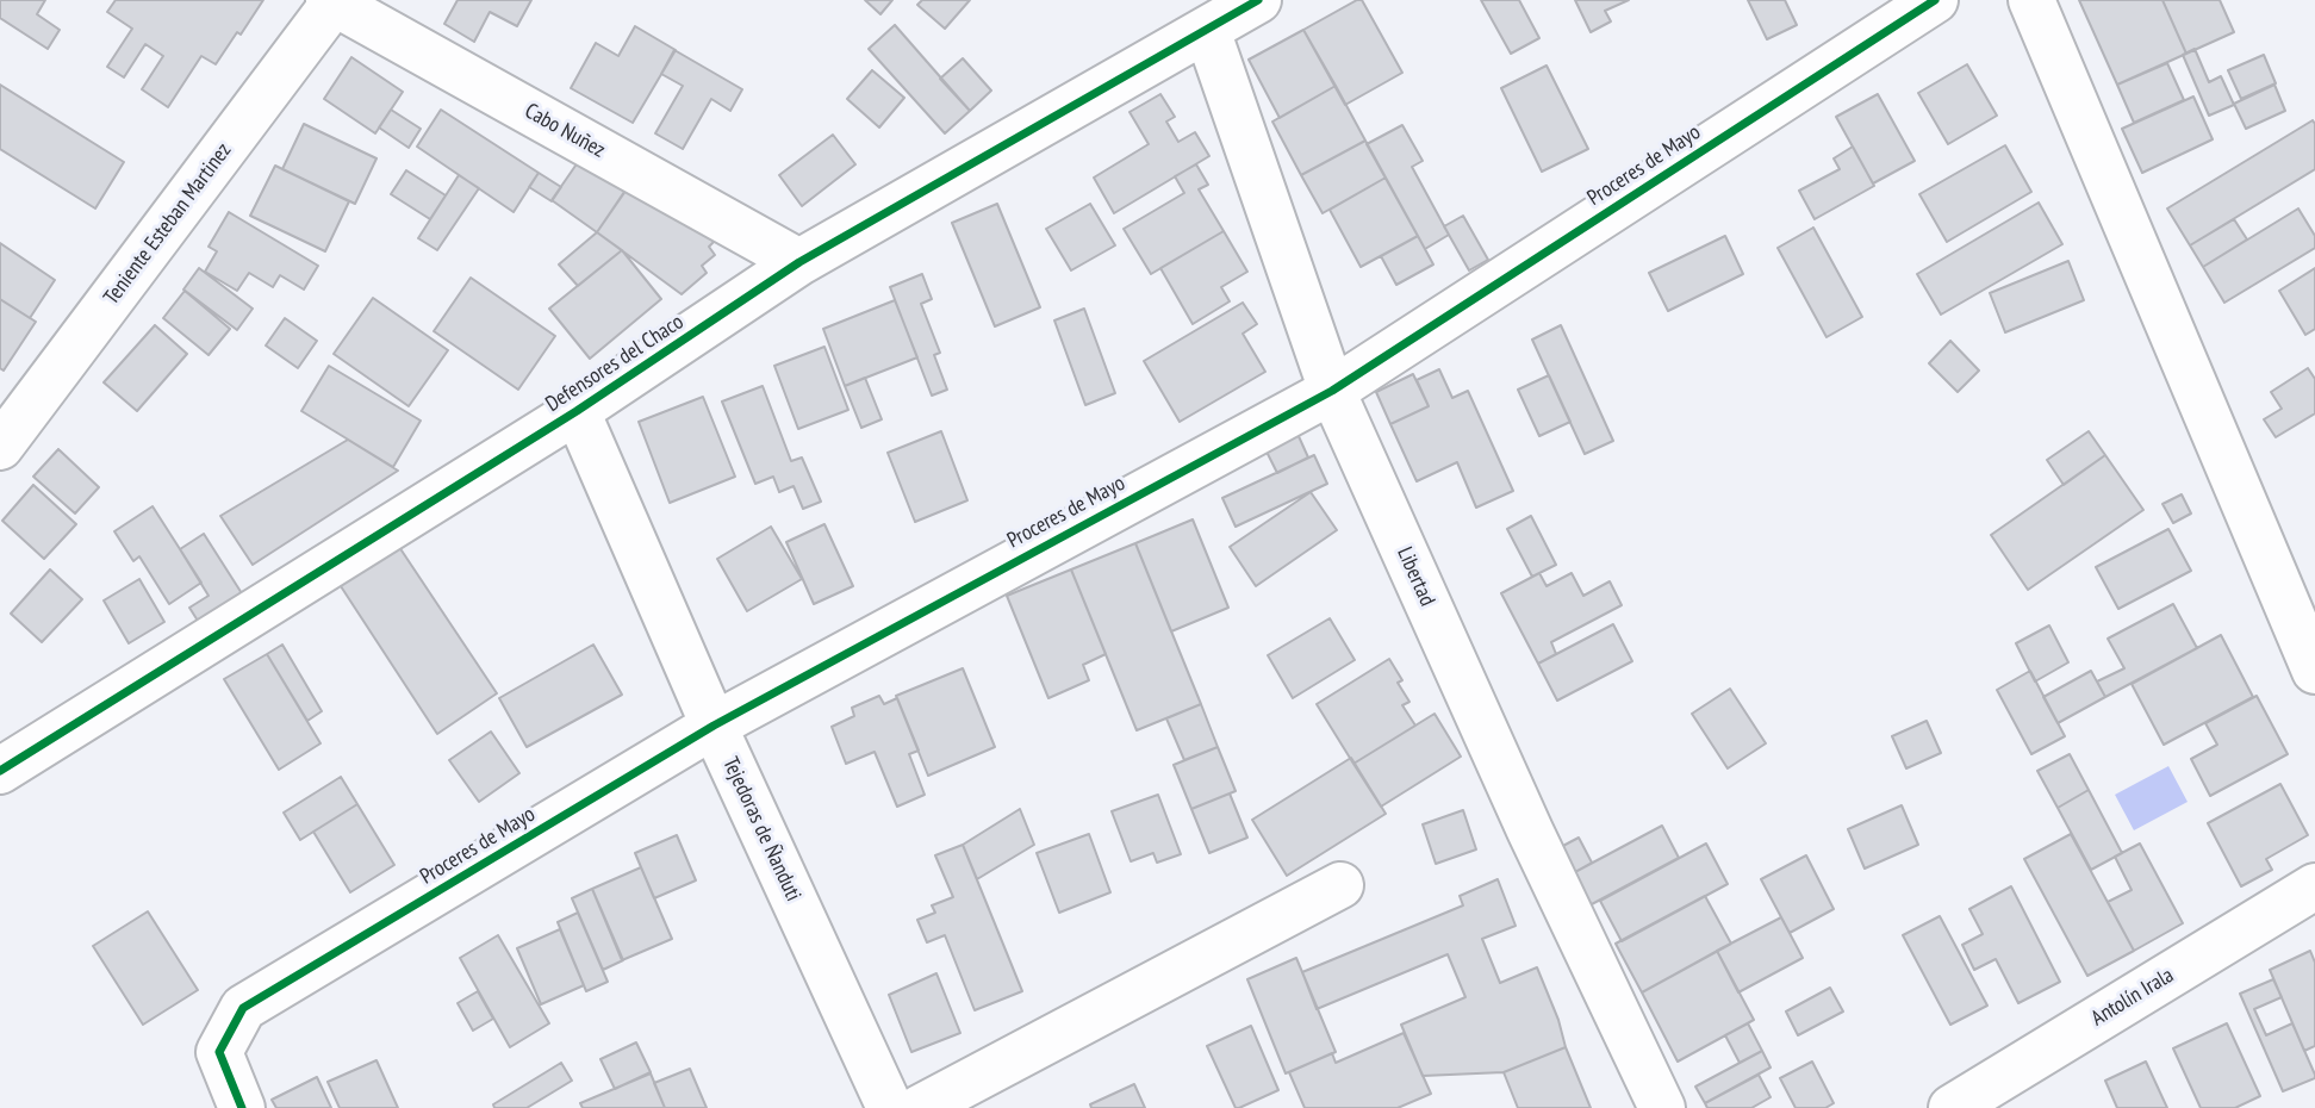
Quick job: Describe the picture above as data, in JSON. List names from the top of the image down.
{
  "streets": {
    "street": [
      "Cabo Nuñez",
      "Proceres de Mayo",
      "Teniente Esteban Martinez",
      "Defensores del Chaco",
      "Libertad",
      "Tejedoras de Ñanduti",
      "Antolín Irala"
    ]
  },
  "crossings": [
    ["Cabo Nuñez", "Teniente Esteban Martinez"],
    ["Cabo Nuñez", "Defensores del Chaco"],
    ["Proceres de Mayo", "Libertad"],
    ["Proceres de Mayo", "Tejedoras de Ñanduti"],
    ["Defensores del Chaco", "Libertad"],
    ["Defensores del Chaco", "Tejedoras de Ñanduti"]
  ]
}
